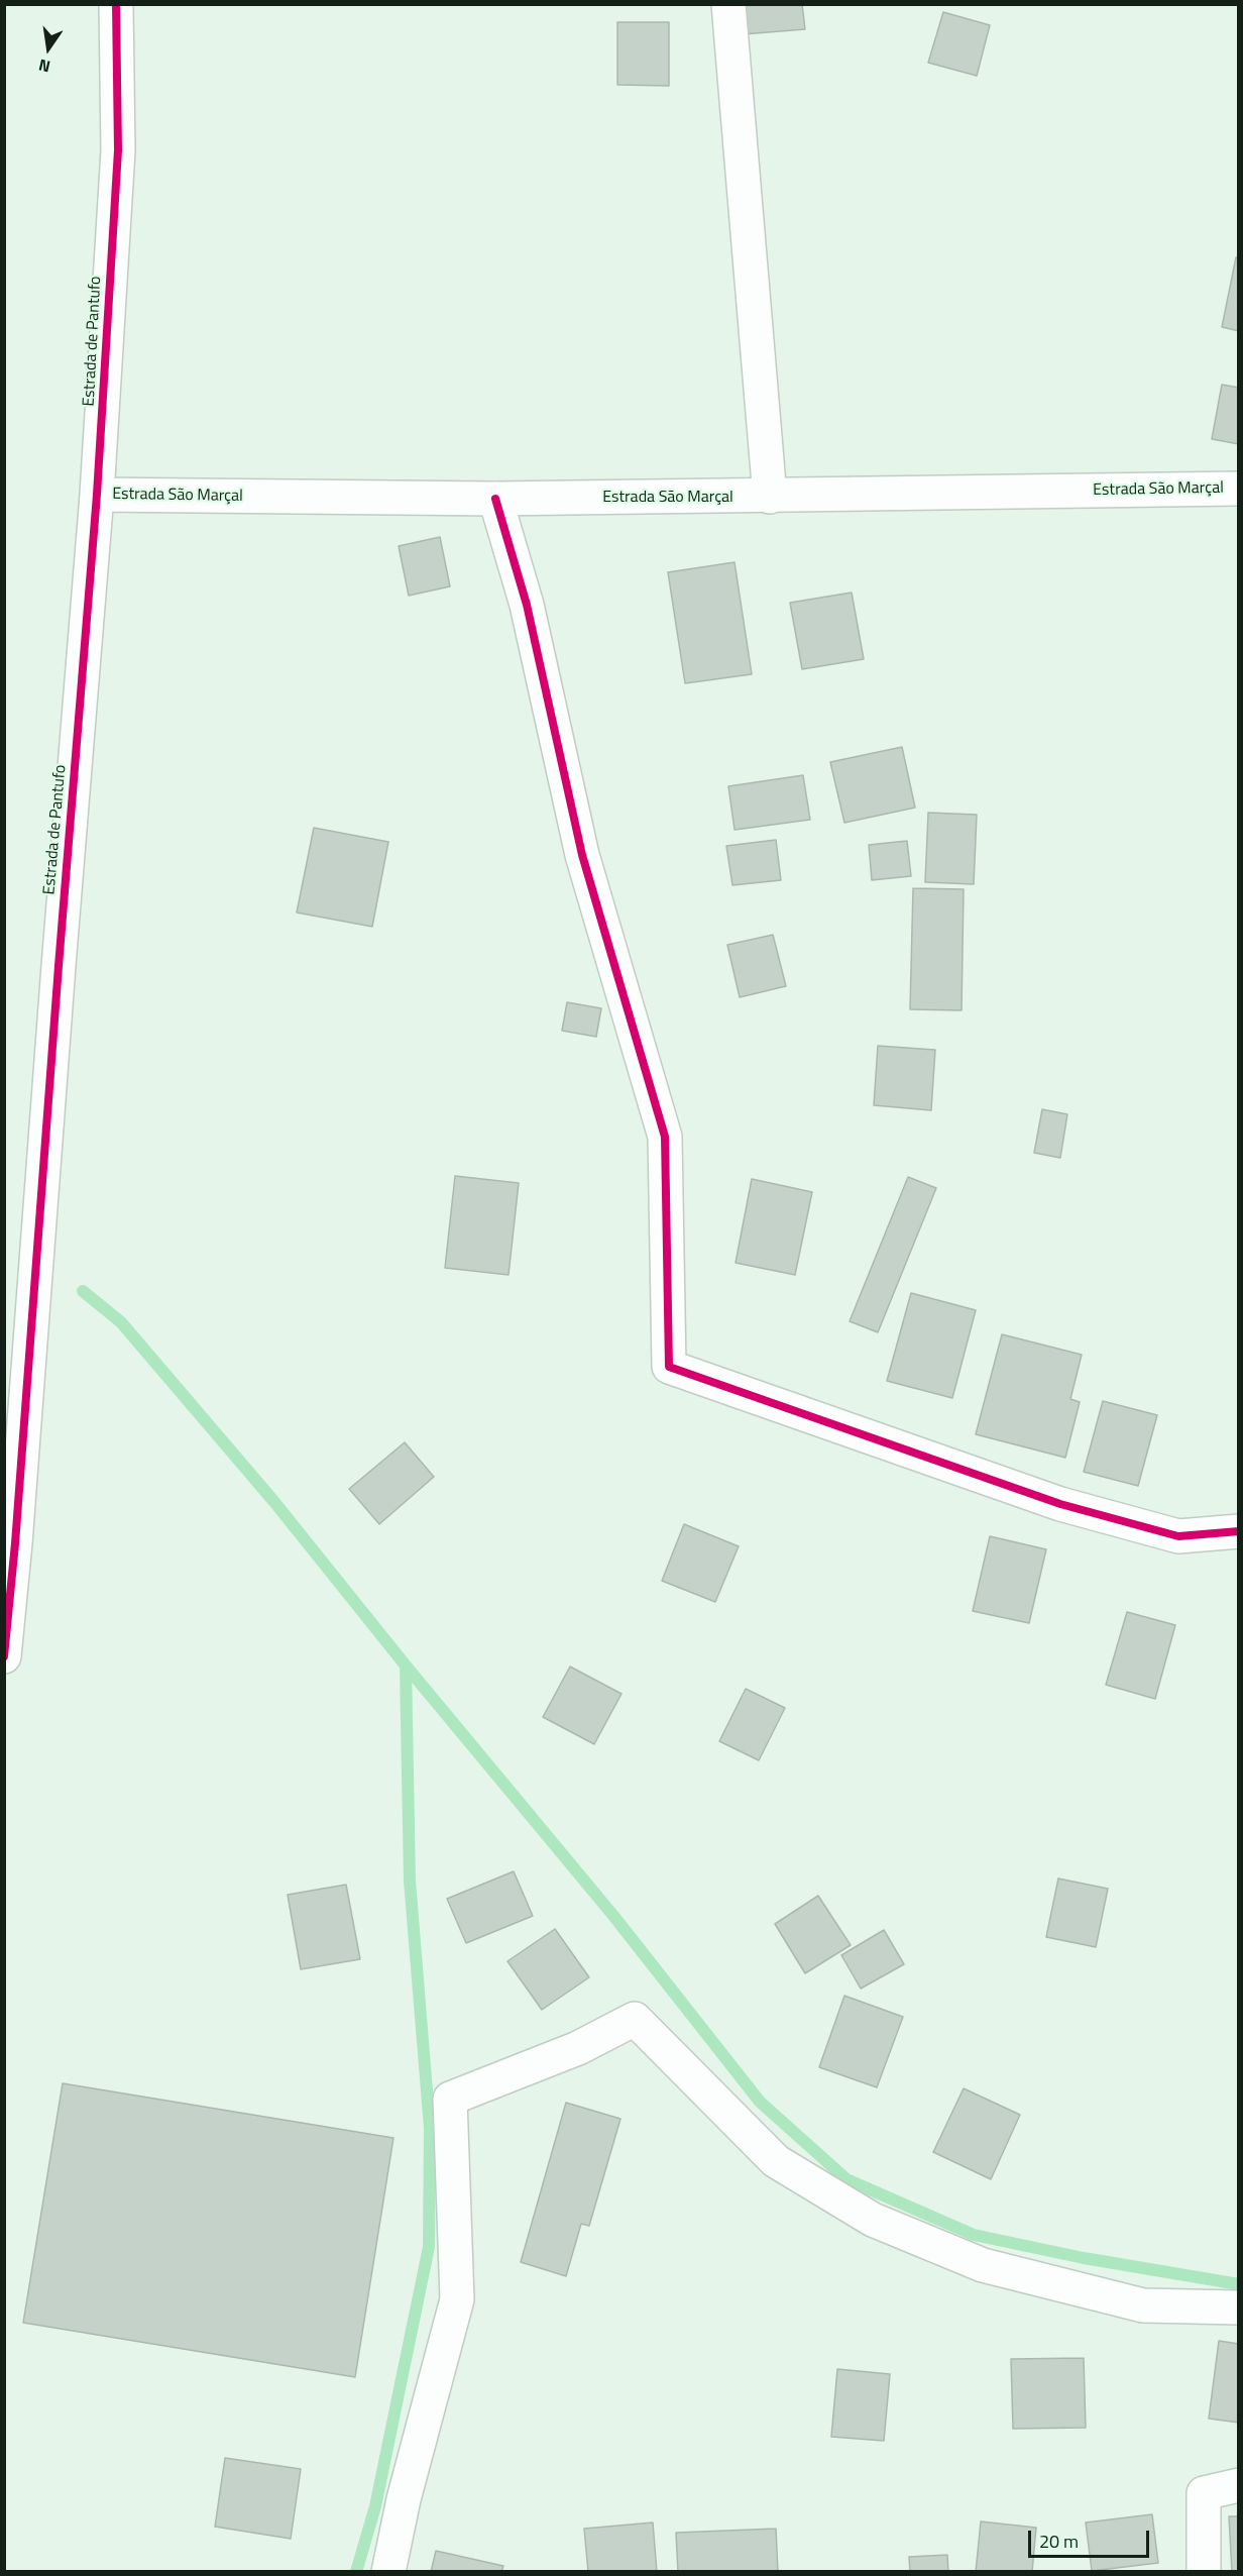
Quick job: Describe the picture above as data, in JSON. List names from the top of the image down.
{
  "streets": {
    "street": ["Estrada de Pantufo", "Estrada São Marçal"]
  },
  "crossings": [
    ["Estrada de Pantufo", "Estrada São Marçal"]
  ],
  "scale_bar": "20 m",
  "north": "bottom"
}
